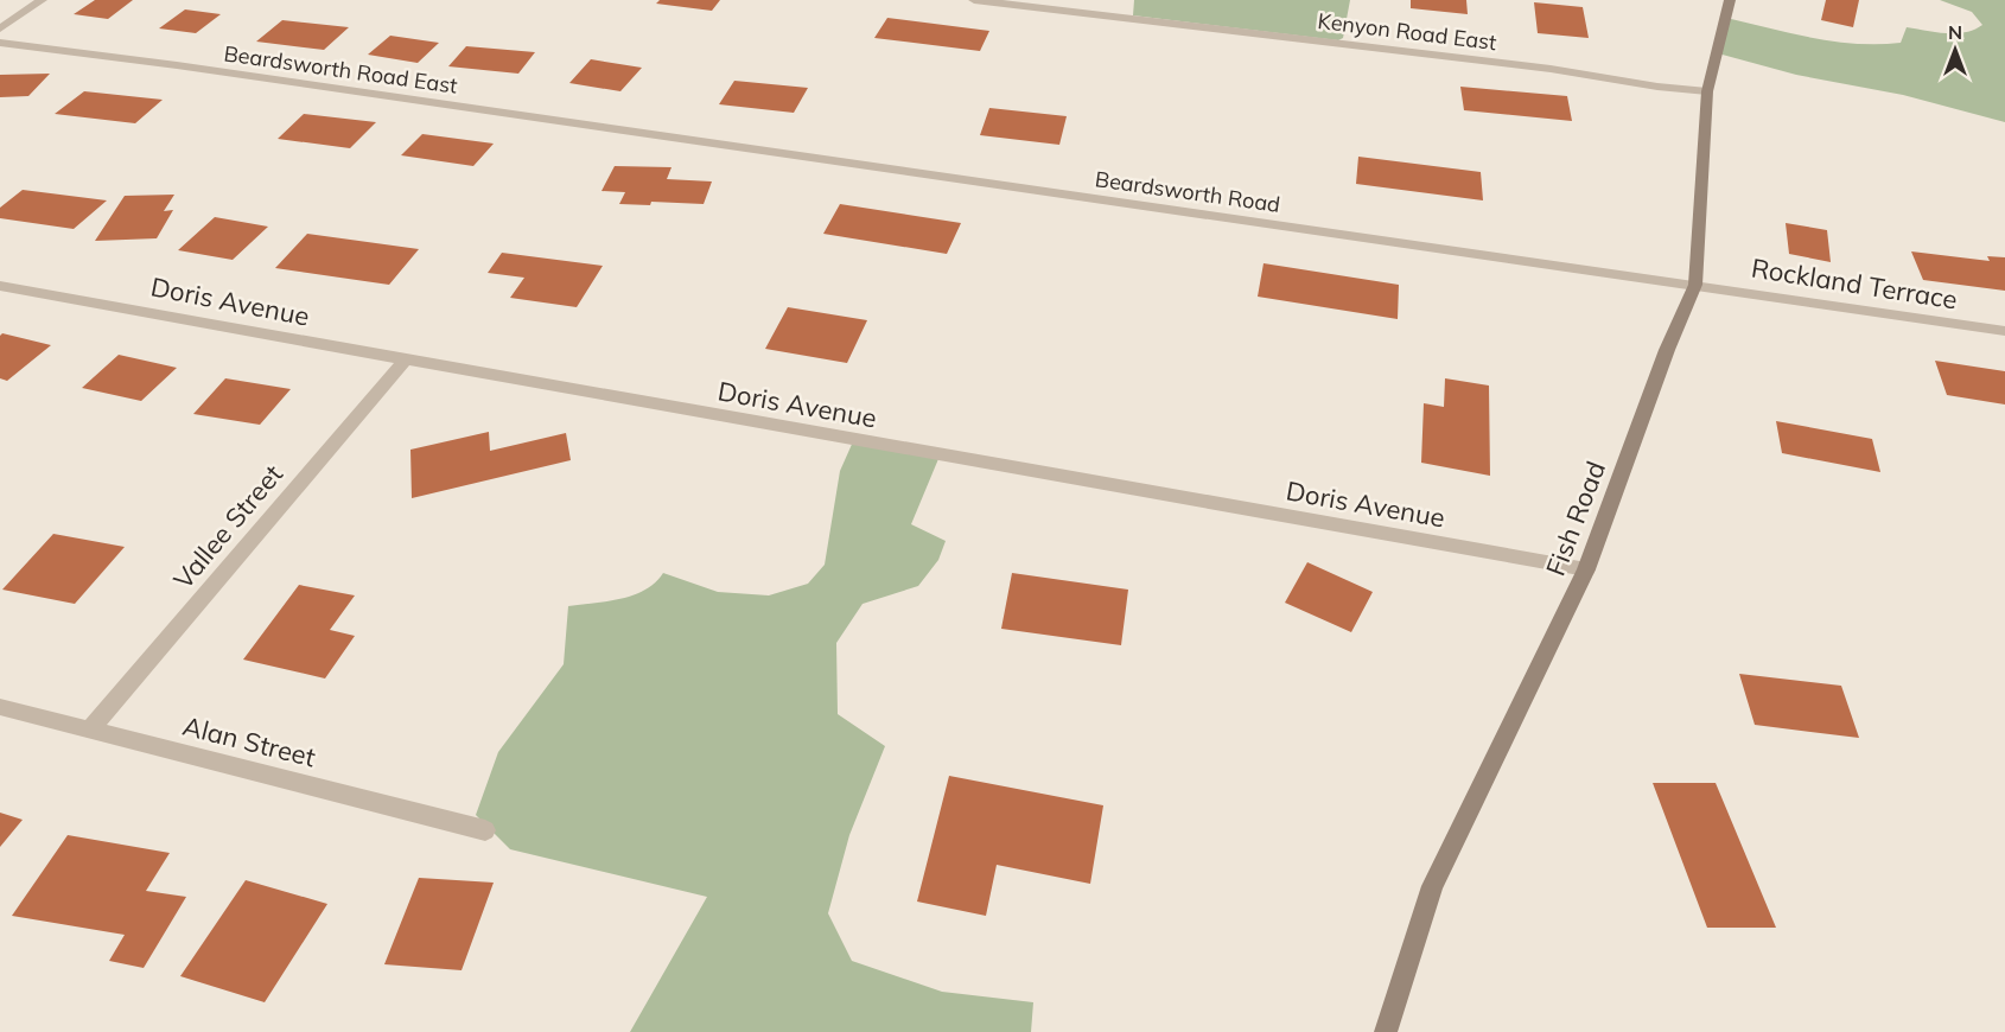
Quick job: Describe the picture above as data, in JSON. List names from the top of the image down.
{
  "streets": {
    "main road": ["Fish Road"],
    "street": [
      "Kenyon Road East",
      "Beardsworth Road East",
      "Beardsworth Road",
      "Rockland Terrace",
      "Doris Avenue",
      "Vallee Street",
      "Alan Street"
    ]
  },
  "crossings": [
    ["Kenyon Road East", "Fish Road"],
    ["Beardsworth Road East", "Beardsworth Road"],
    ["Beardsworth Road", "Rockland Terrace"],
    ["Beardsworth Road", "Fish Road"],
    ["Rockland Terrace", "Fish Road"],
    ["Doris Avenue", "Fish Road"],
    ["Doris Avenue", "Vallee Street"],
    ["Vallee Street", "Alan Street"]
  ],
  "north": "top"
}
